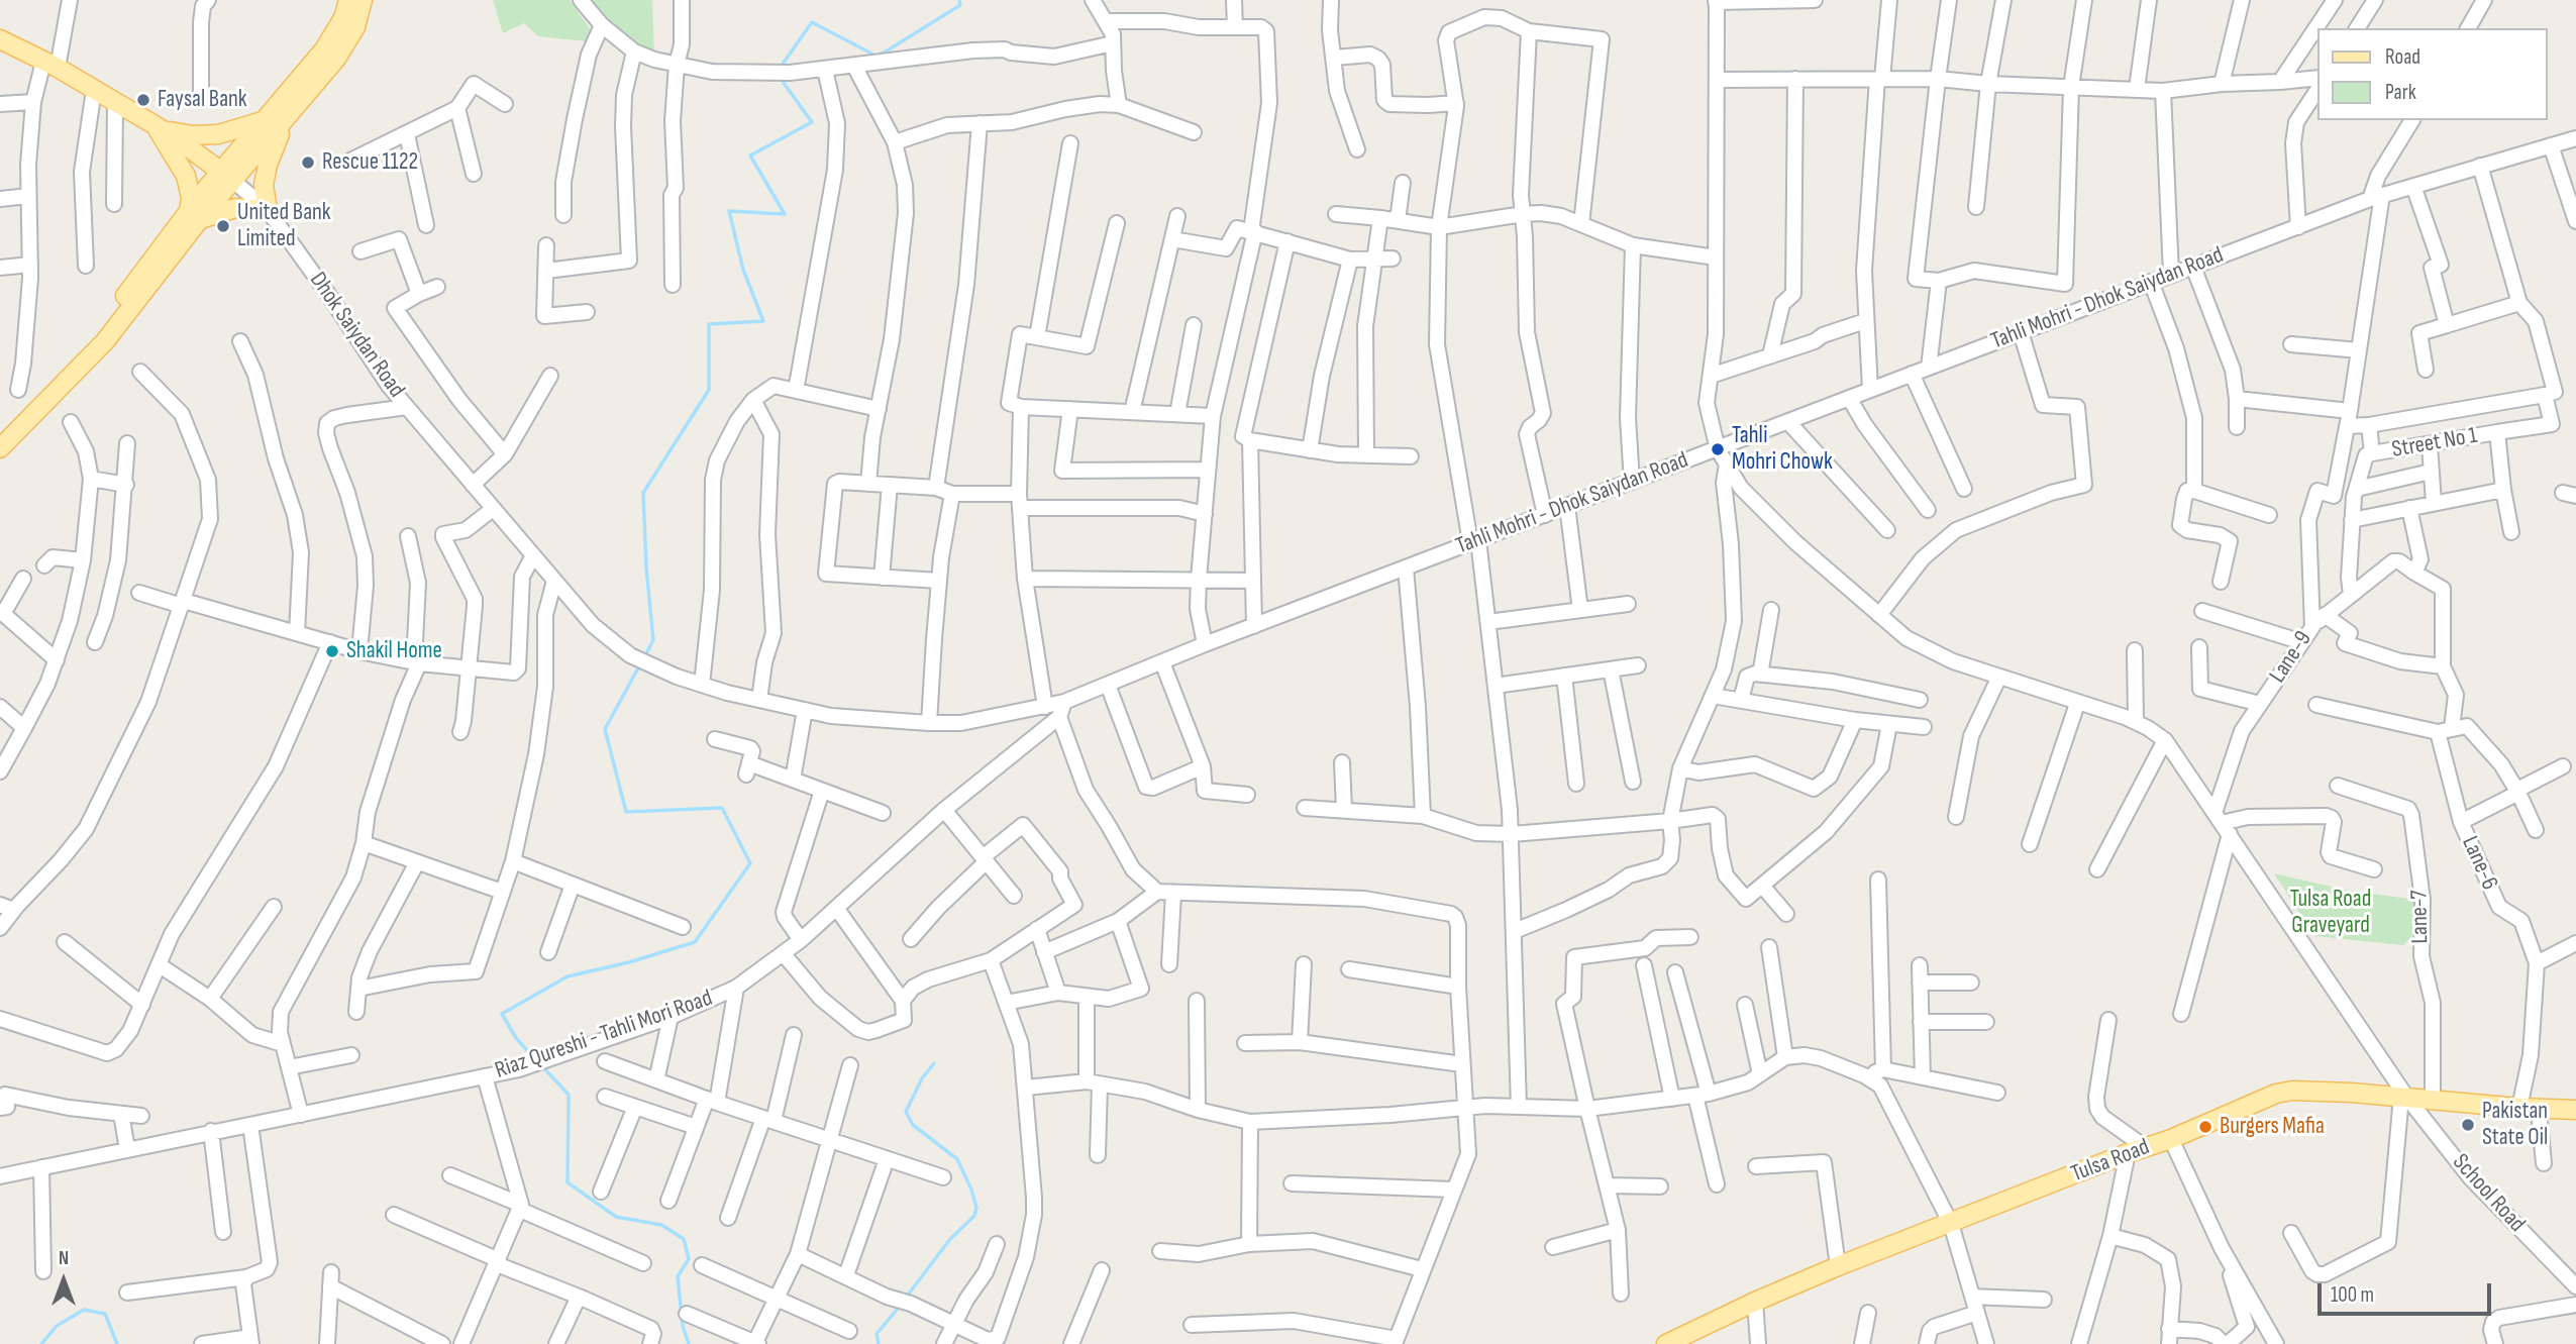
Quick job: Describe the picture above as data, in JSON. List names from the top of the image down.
{
  "streets": {
    "main road": ["Dhok Saiydan Road", "Tulsa Road"],
    "street": [
      "Tahli Mohri - Dhok Saiydan Road",
      "Street No 1",
      "Lane-9",
      "Lane-6",
      "Lane-7",
      "Riaz Qureshi - Tahli Mori Road",
      "School Road"
    ]
  },
  "crossings": [
    ["Tahli Mohri - Dhok Saiydan Road", "Dhok Saiydan Road"],
    ["Lane-9", "School Road"],
    ["Lane-6", "Tulsa Road"],
    ["Lane-7", "Tulsa Road"],
    ["Tulsa Road", "School Road"]
  ],
  "parks": ["Tulsa Road Graveyard"],
  "places": [
    "Faysal Bank",
    "Rescue 1122",
    "United Bank Limited",
    "Tahli Mohri Chowk",
    "Shakil Home",
    "Pakistan State Oil",
    "Burgers Mafia"
  ],
  "legend": ["Road", "Park"],
  "scale_bar": "100 m",
  "north": "top"
}
